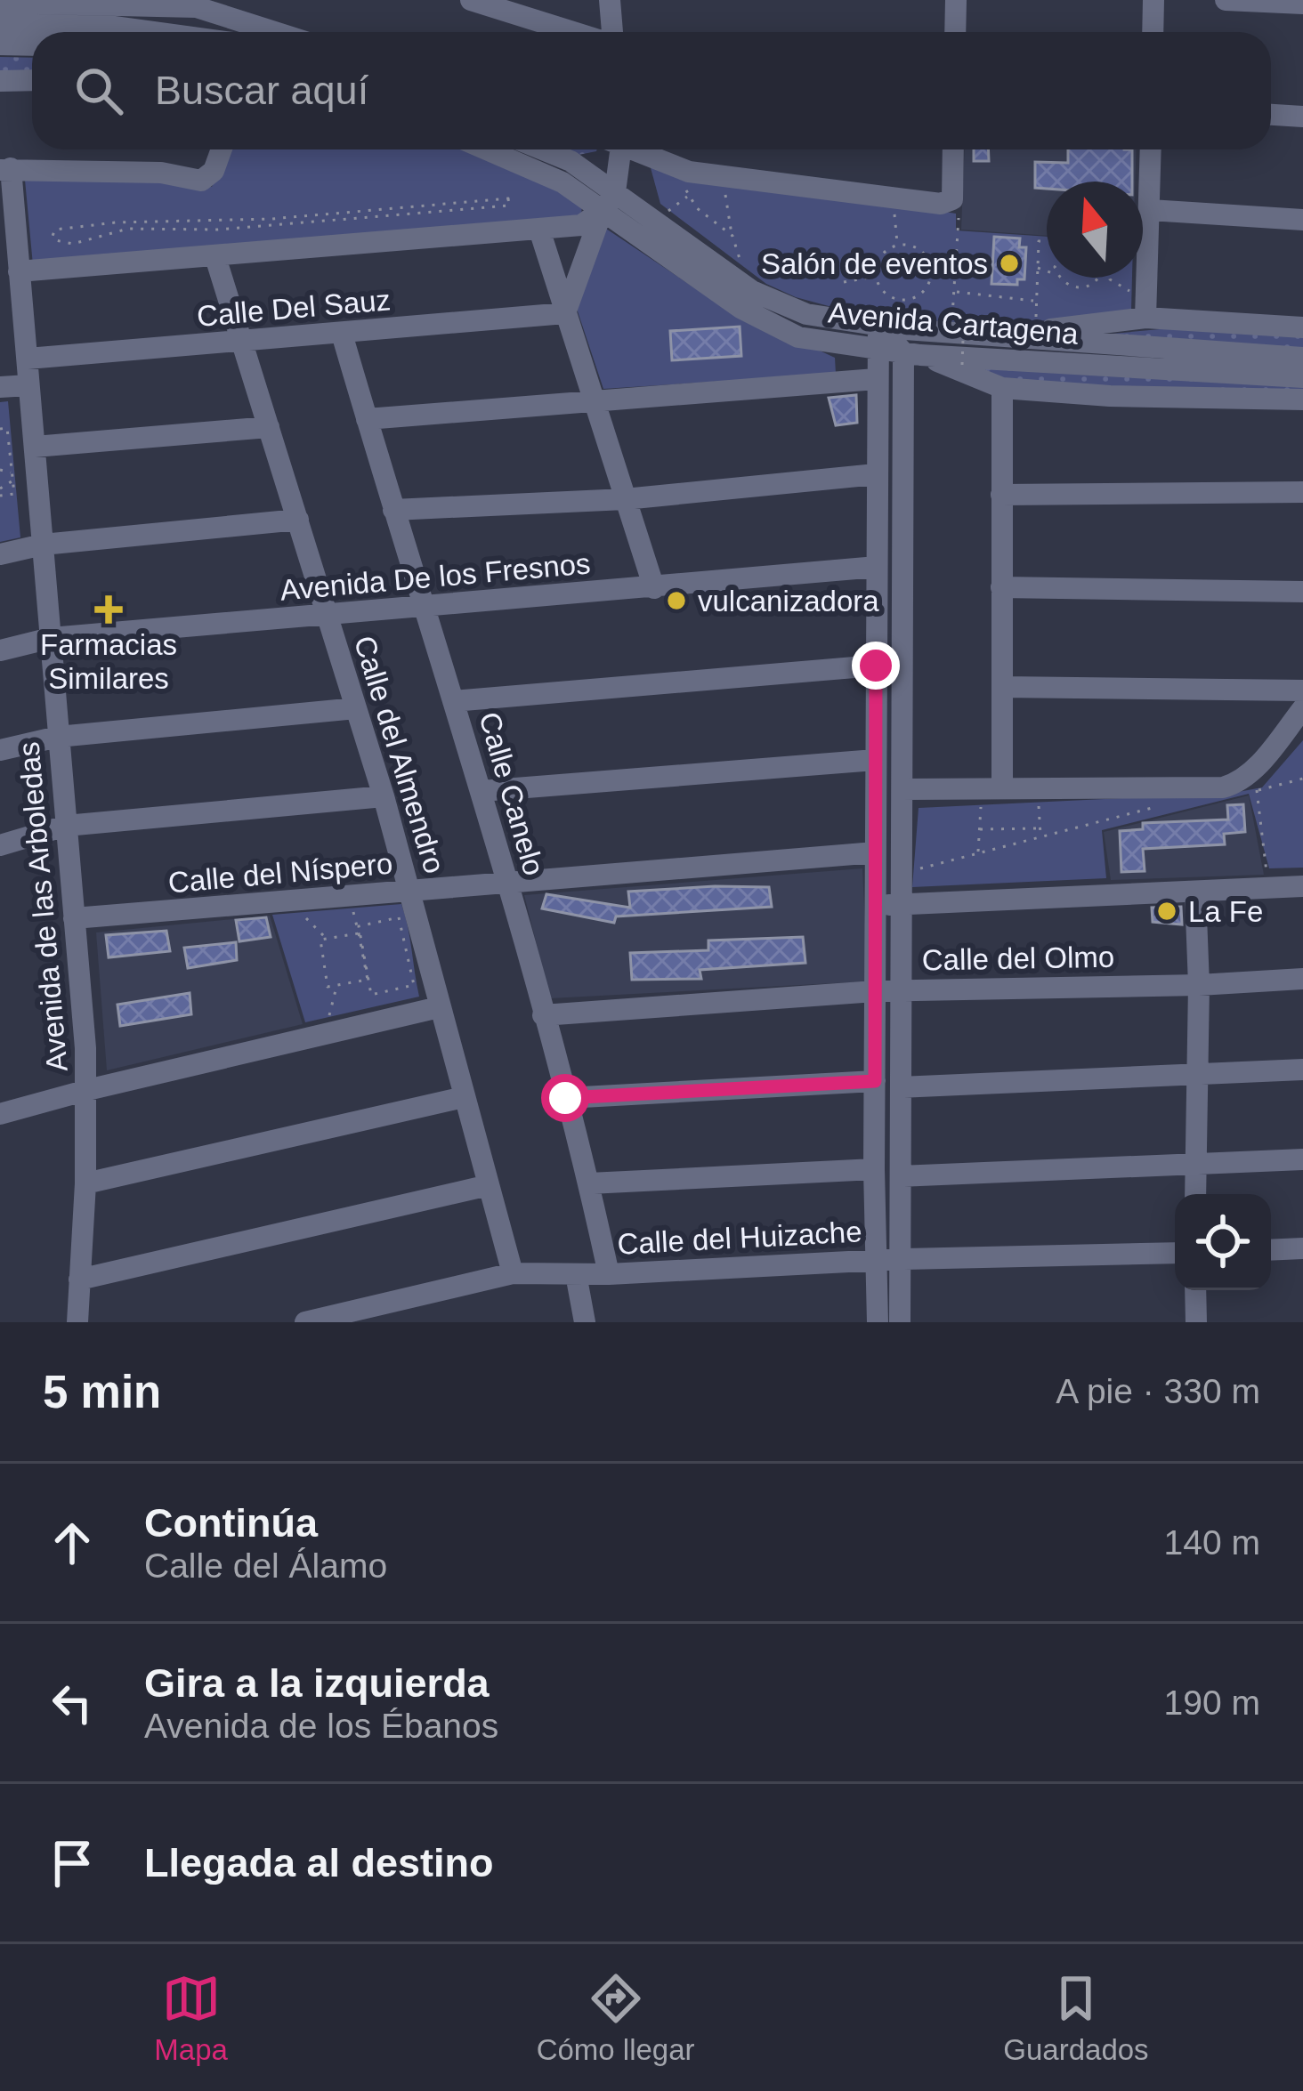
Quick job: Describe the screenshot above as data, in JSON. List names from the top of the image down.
{
  "streets": {
    "street": [
      "Calle Del Sauz",
      "Avenida Cartagena",
      "Avenida De los Fresnos",
      "Calle del Almendro",
      "Calle Canelo",
      "Calle del Níspero",
      "Avenida de las Arboledas",
      "Calle del Olmo",
      "Calle del Huizache"
    ]
  },
  "crossings": [
    ["Calle Del Sauz", "Calle del Almendro"],
    ["Calle Del Sauz", "Calle Canelo"],
    ["Calle Del Sauz", "Avenida de las Arboledas"],
    ["Avenida De los Fresnos", "Calle del Almendro"],
    ["Avenida De los Fresnos", "Calle Canelo"],
    ["Avenida De los Fresnos", "Avenida de las Arboledas"],
    ["Calle del Almendro", "Calle del Níspero"],
    ["Calle del Almendro", "Calle del Huizache"],
    ["Calle Canelo", "Calle del Níspero"],
    ["Calle Canelo", "Calle del Olmo"],
    ["Calle Canelo", "Calle del Huizache"],
    ["Calle del Níspero", "Avenida de las Arboledas"]
  ],
  "places": {
    "other": ["Salón de eventos", "vulcanizadora", "La Fe"],
    "health": ["Farmacias Similares"]
  },
  "north": "top",
  "page": {
    "search": "Buscar aquí",
    "heading": ["5 min", "A pie · 330 m"],
    "list": [
      ["Continúa", "Calle del Álamo", "140 m"],
      ["Gira a la izquierda", "Avenida de los Ébanos", "190 m"],
      "Llegada al destino"
    ],
    "nav": ["Mapa", "Cómo llegar", "Guardados"]
  }
}
